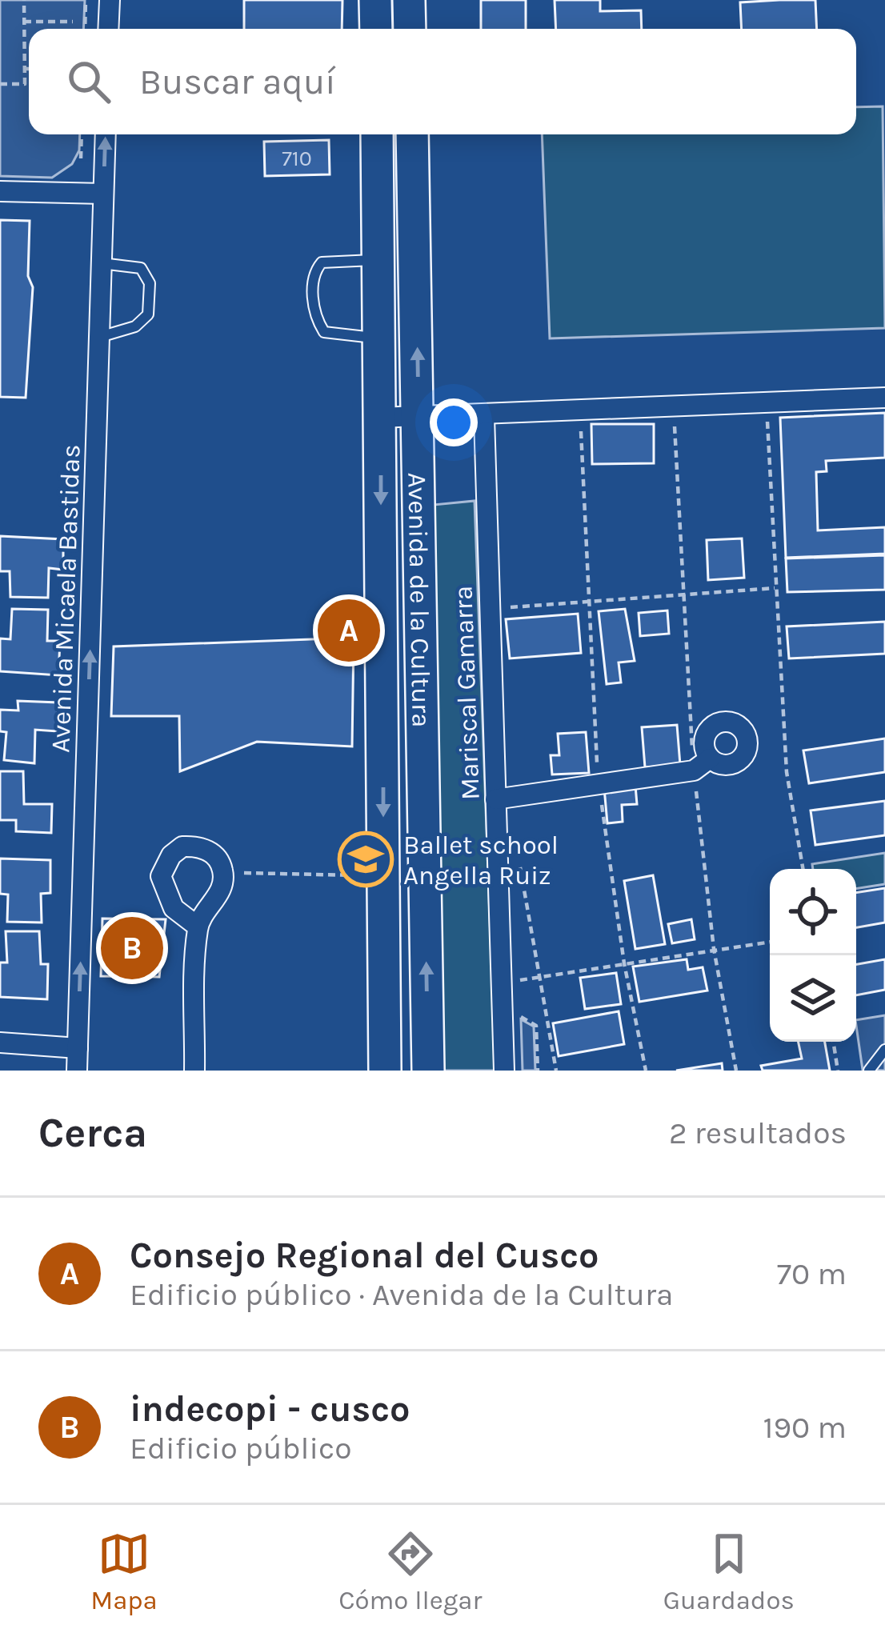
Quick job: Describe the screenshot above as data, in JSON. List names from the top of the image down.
{
  "streets": {
    "main road": ["Avenida de la Cultura"],
    "street": ["Avenida Micaela Bastidas", "Mariscal Gamarra"]
  },
  "one_way": ["Avenida Micaela Bastidas"],
  "places": {
    "school or university": ["Ballet school Angella Ruiz"]
  },
  "house_numbers": ["710"],
  "page": {
    "search": "Buscar aquí",
    "pins": ["A", "B"],
    "heading": ["Cerca", "2 resultados"],
    "list": [
      {
        "mark": "A",
        "name": "Consejo Regional del Cusco",
        "note": "Edificio público · Avenida de la Cultura",
        "value": "70 m"
      },
      {
        "mark": "B",
        "name": "indecopi - cusco",
        "note": "Edificio público",
        "value": "190 m"
      }
    ],
    "nav": ["Mapa", "Cómo llegar", "Guardados"]
  }
}
